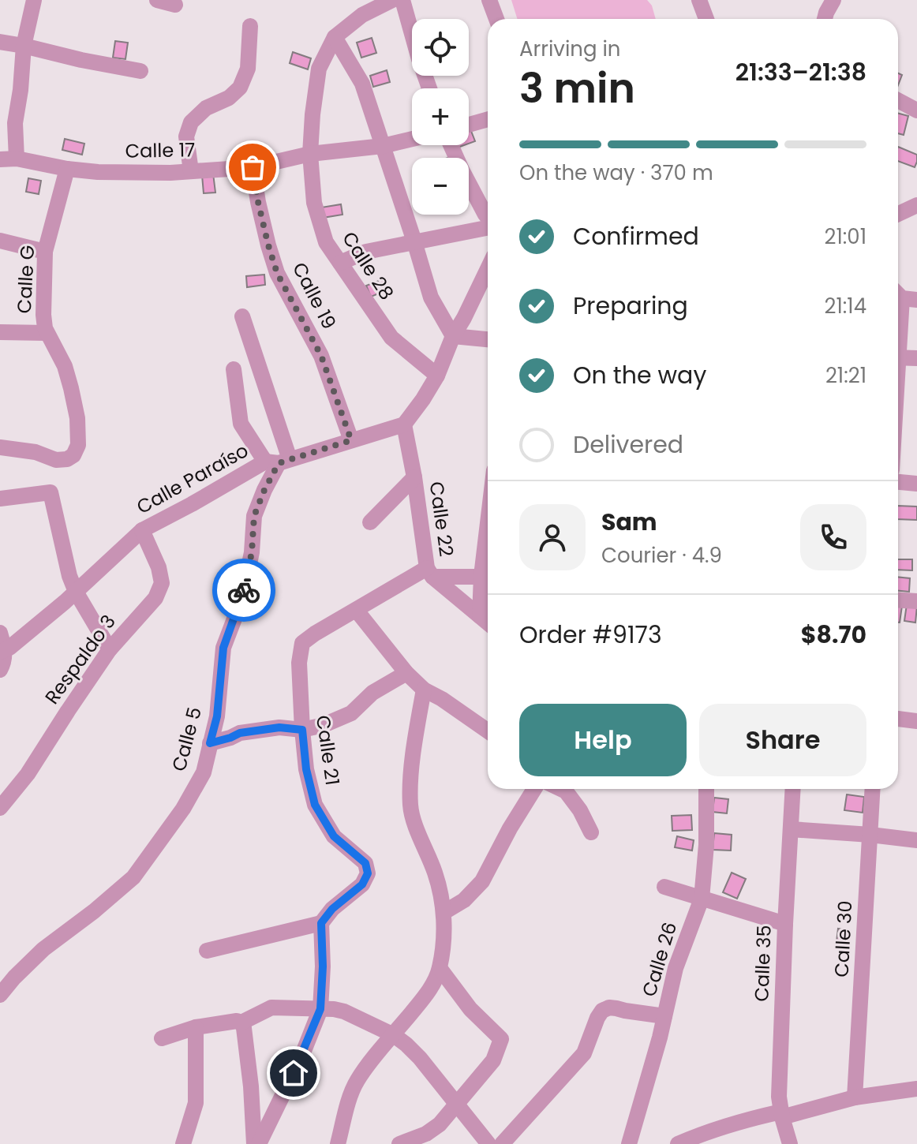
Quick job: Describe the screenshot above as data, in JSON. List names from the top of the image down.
{
  "streets": {
    "street": [
      "Calle 17",
      "Calle 28",
      "Calle G",
      "Calle 19",
      "Calle Paraíso",
      "Calle 22",
      "Respaldo 3",
      "Calle 5",
      "Calle 21",
      "Calle 30",
      "Calle 26",
      "Calle 35"
    ]
  },
  "crossings": [
    ["Calle 17", "Calle 28"],
    ["Calle 17", "Calle G"],
    ["Calle 17", "Calle 19"],
    ["Calle 19", "Calle Paraíso"],
    ["Calle Paraíso", "Calle 22"],
    ["Calle Paraíso", "Respaldo 3"],
    ["Calle Paraíso", "Calle 5"],
    ["Calle 22", "Calle 21"]
  ],
  "page": {
    "map_buttons": ["+", "−"],
    "heading": ["3 min", "Arriving in", "21:33–21:38"],
    "panel": [
      "Sam",
      "Courier · 4.9",
      "Order #9173",
      "$8.70"
    ],
    "bar": "On the way · 370 m",
    "list": [
      ["Confirmed", "21:01"],
      ["Preparing", "21:14"],
      ["On the way", "21:21"],
      "Delivered"
    ],
    "buttons": ["Help", "Share"]
  }
}
